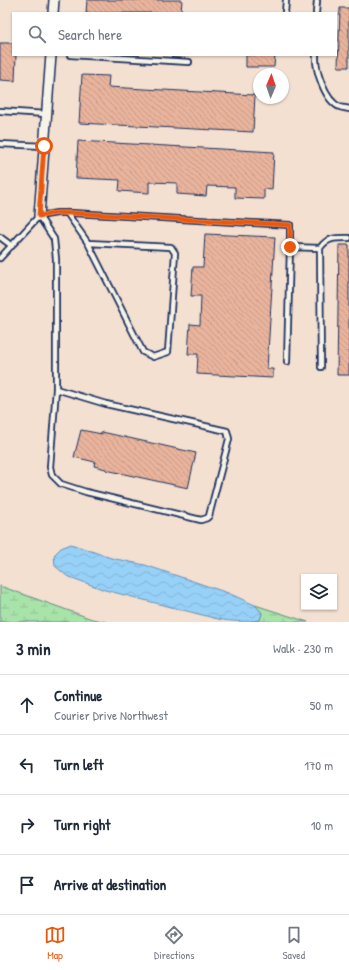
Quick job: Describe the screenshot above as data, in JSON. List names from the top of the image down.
{
  "north": "top",
  "page": {
    "search": "Search here",
    "heading": ["3 min", "Walk · 230 m"],
    "list": [
      ["Continue", "Courier Drive Northwest", "50 m"],
      ["Turn left", "170 m"],
      ["Turn right", "10 m"],
      "Arrive at destination"
    ],
    "nav": ["Map", "Directions", "Saved"]
  }
}
